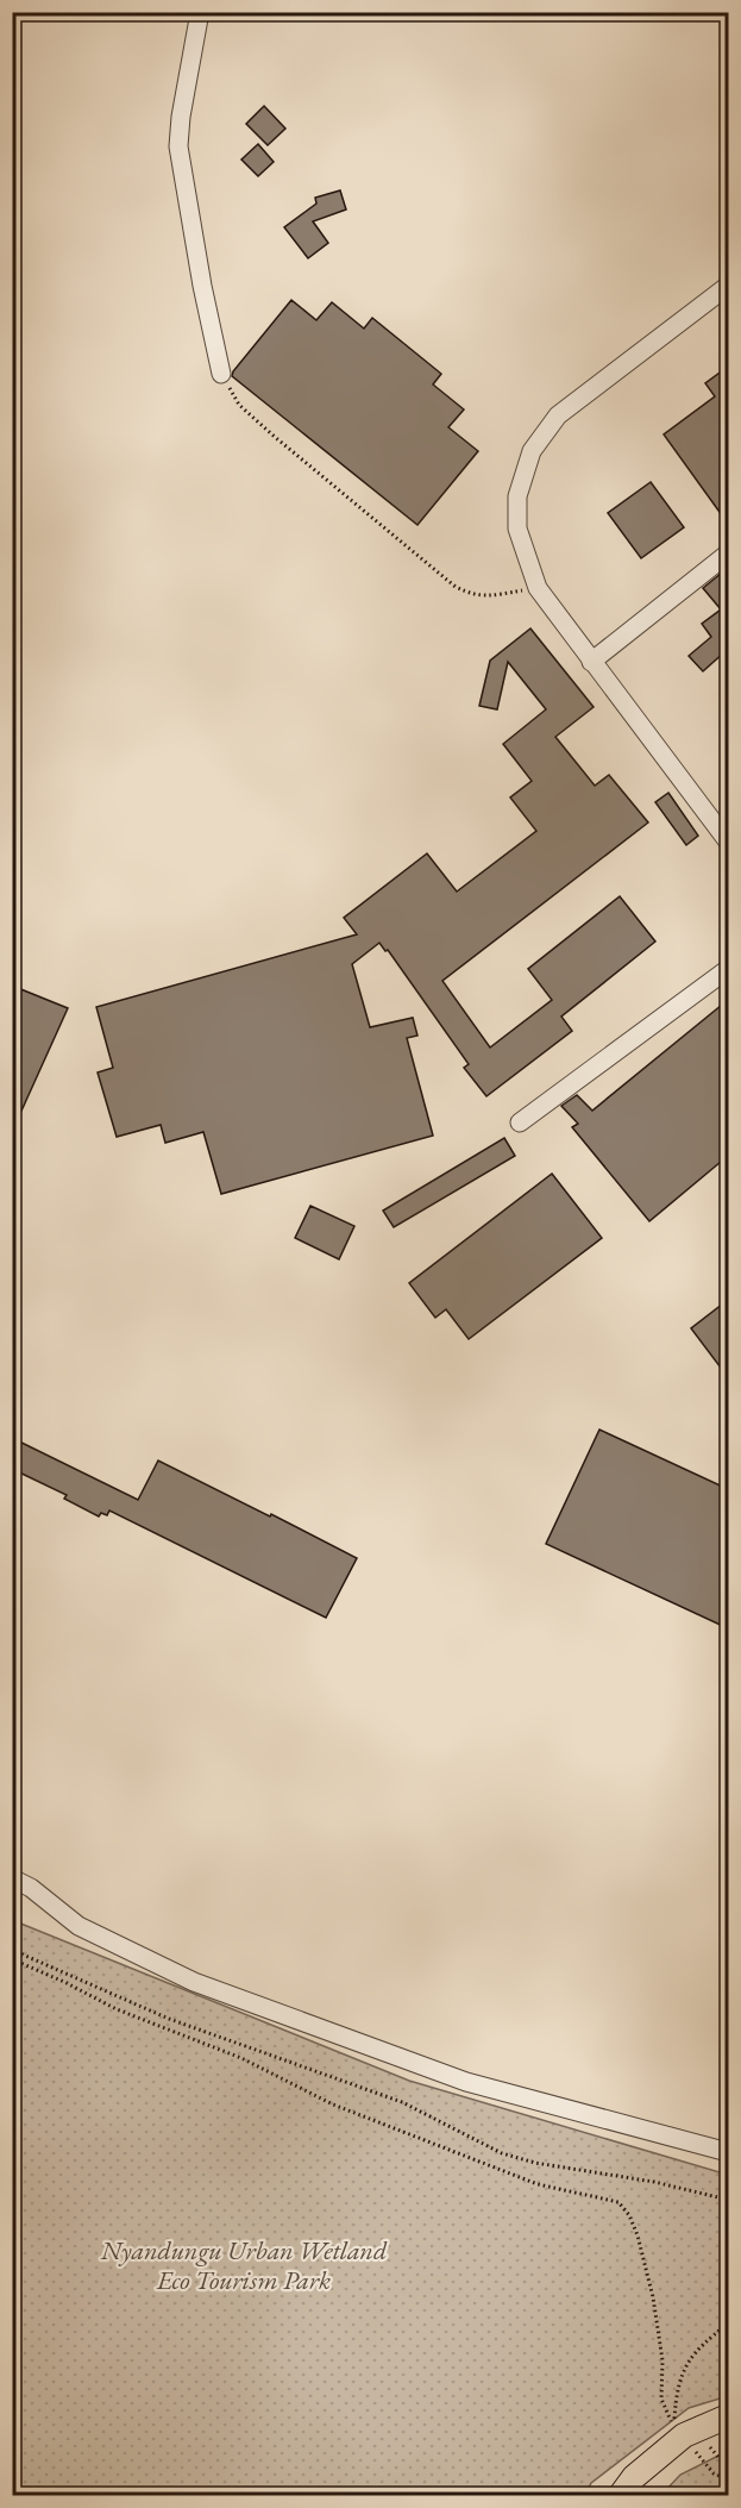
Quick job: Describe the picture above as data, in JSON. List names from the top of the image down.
{
  "parks": ["Nyandungu Urban Wetland Eco Tourism Park"]
}
